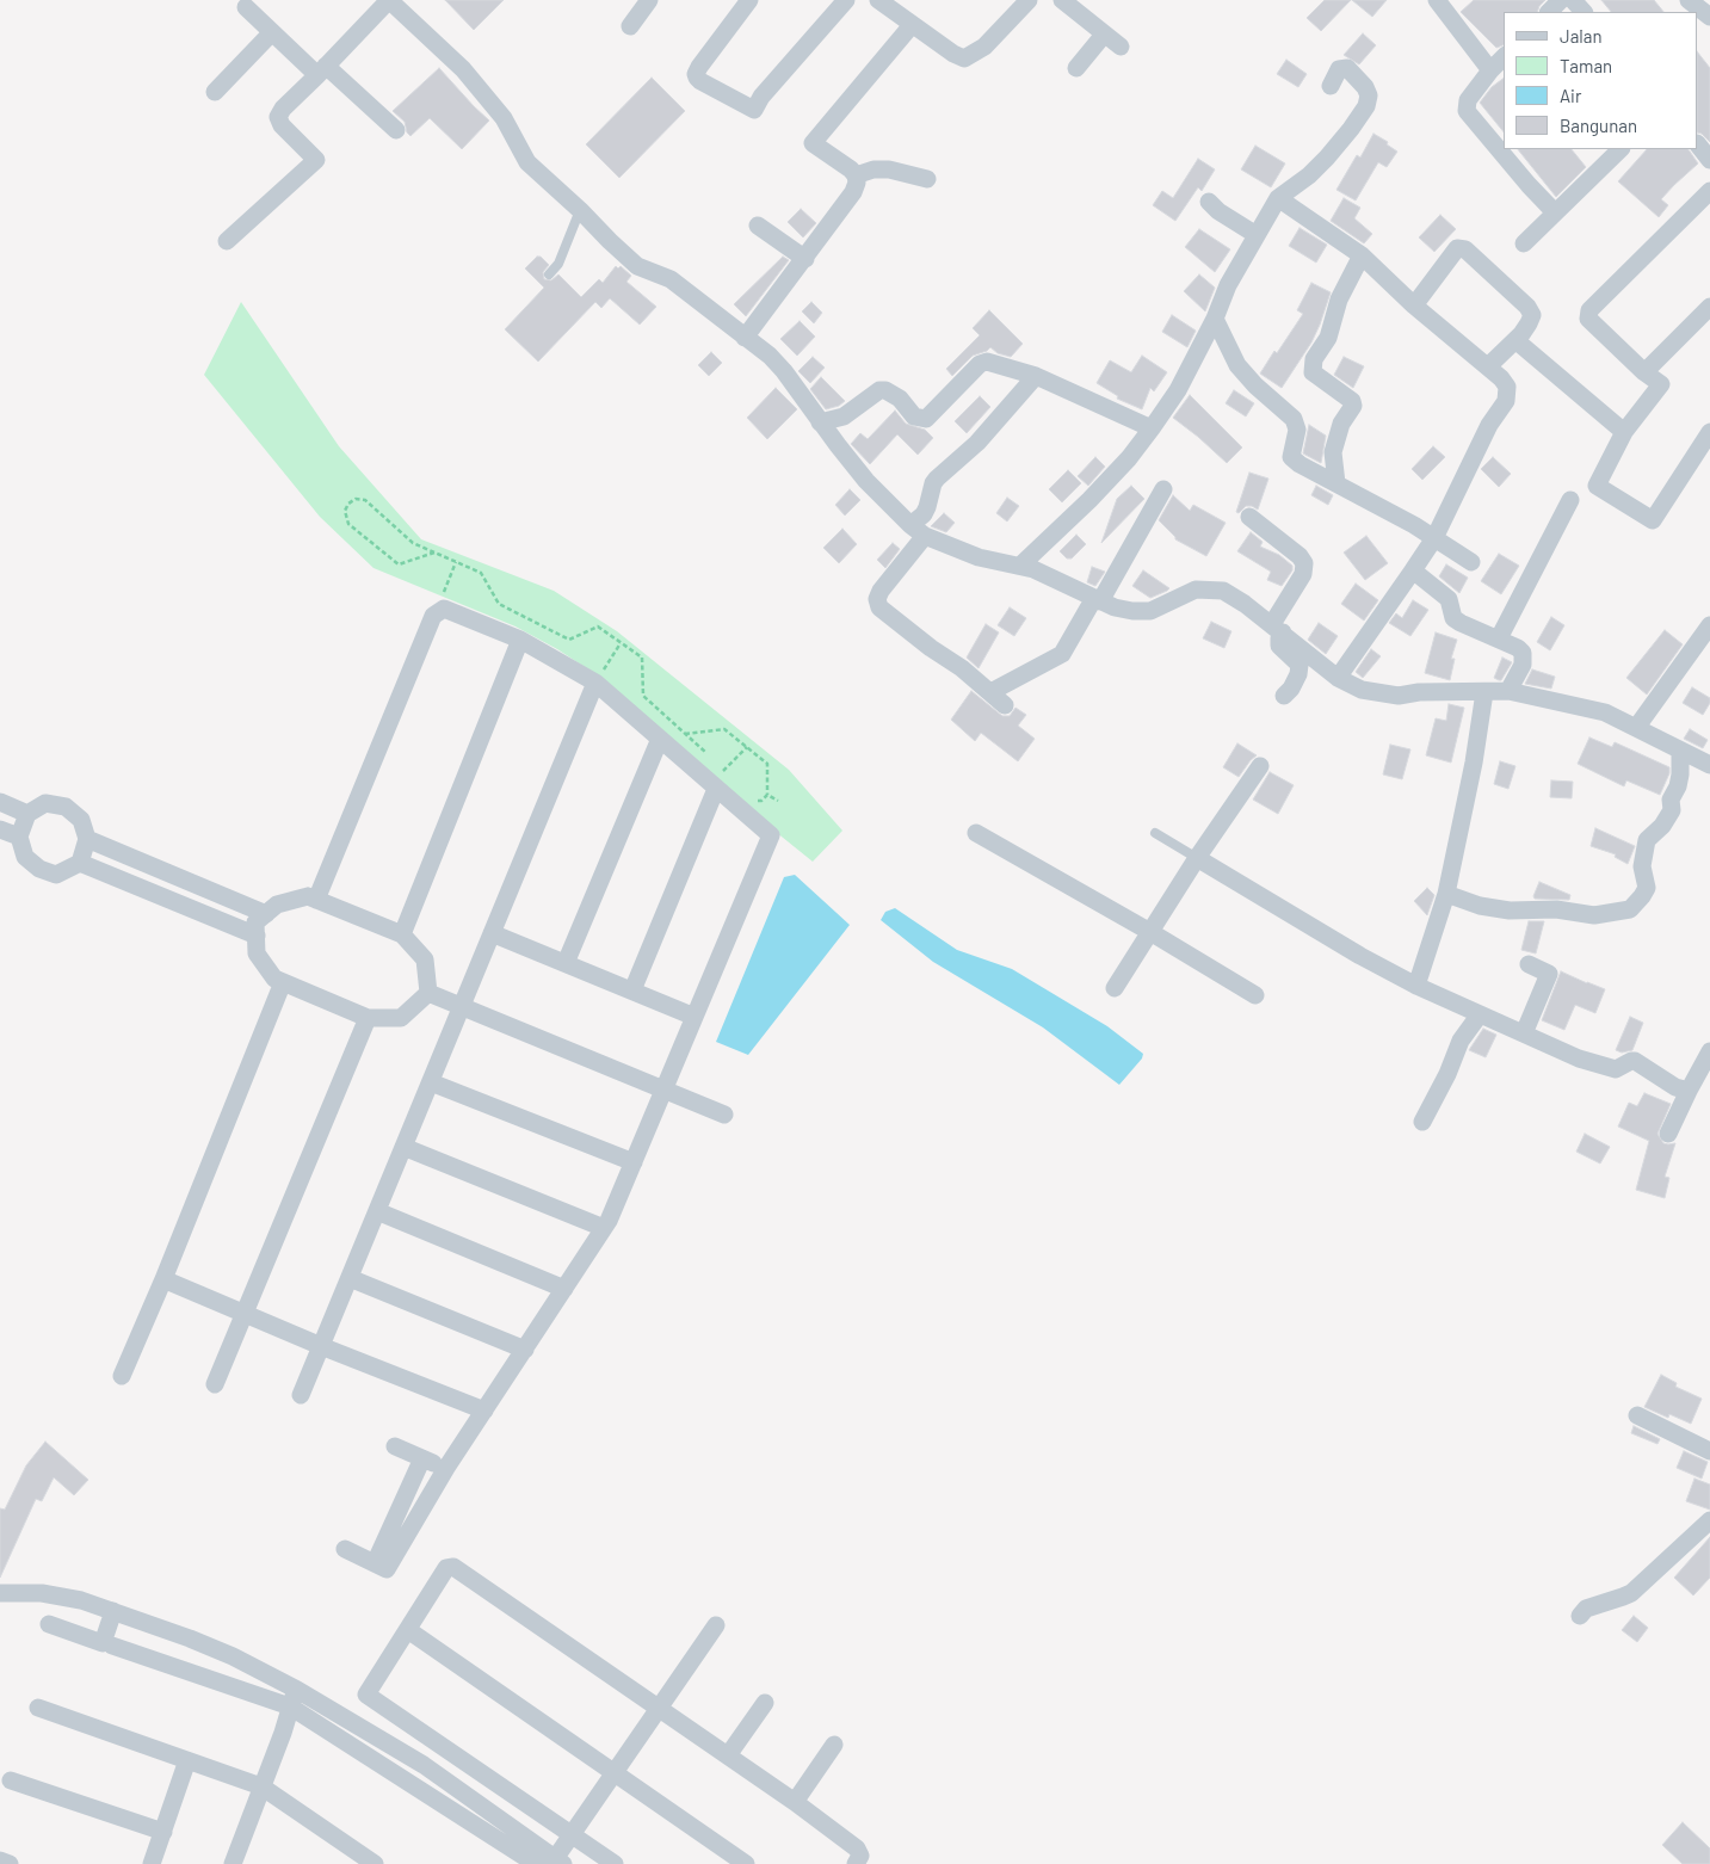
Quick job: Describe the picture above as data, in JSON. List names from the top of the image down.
{
  "legend": [
    "Jalan",
    "Taman",
    "Air",
    "Bangunan"
  ]
}
